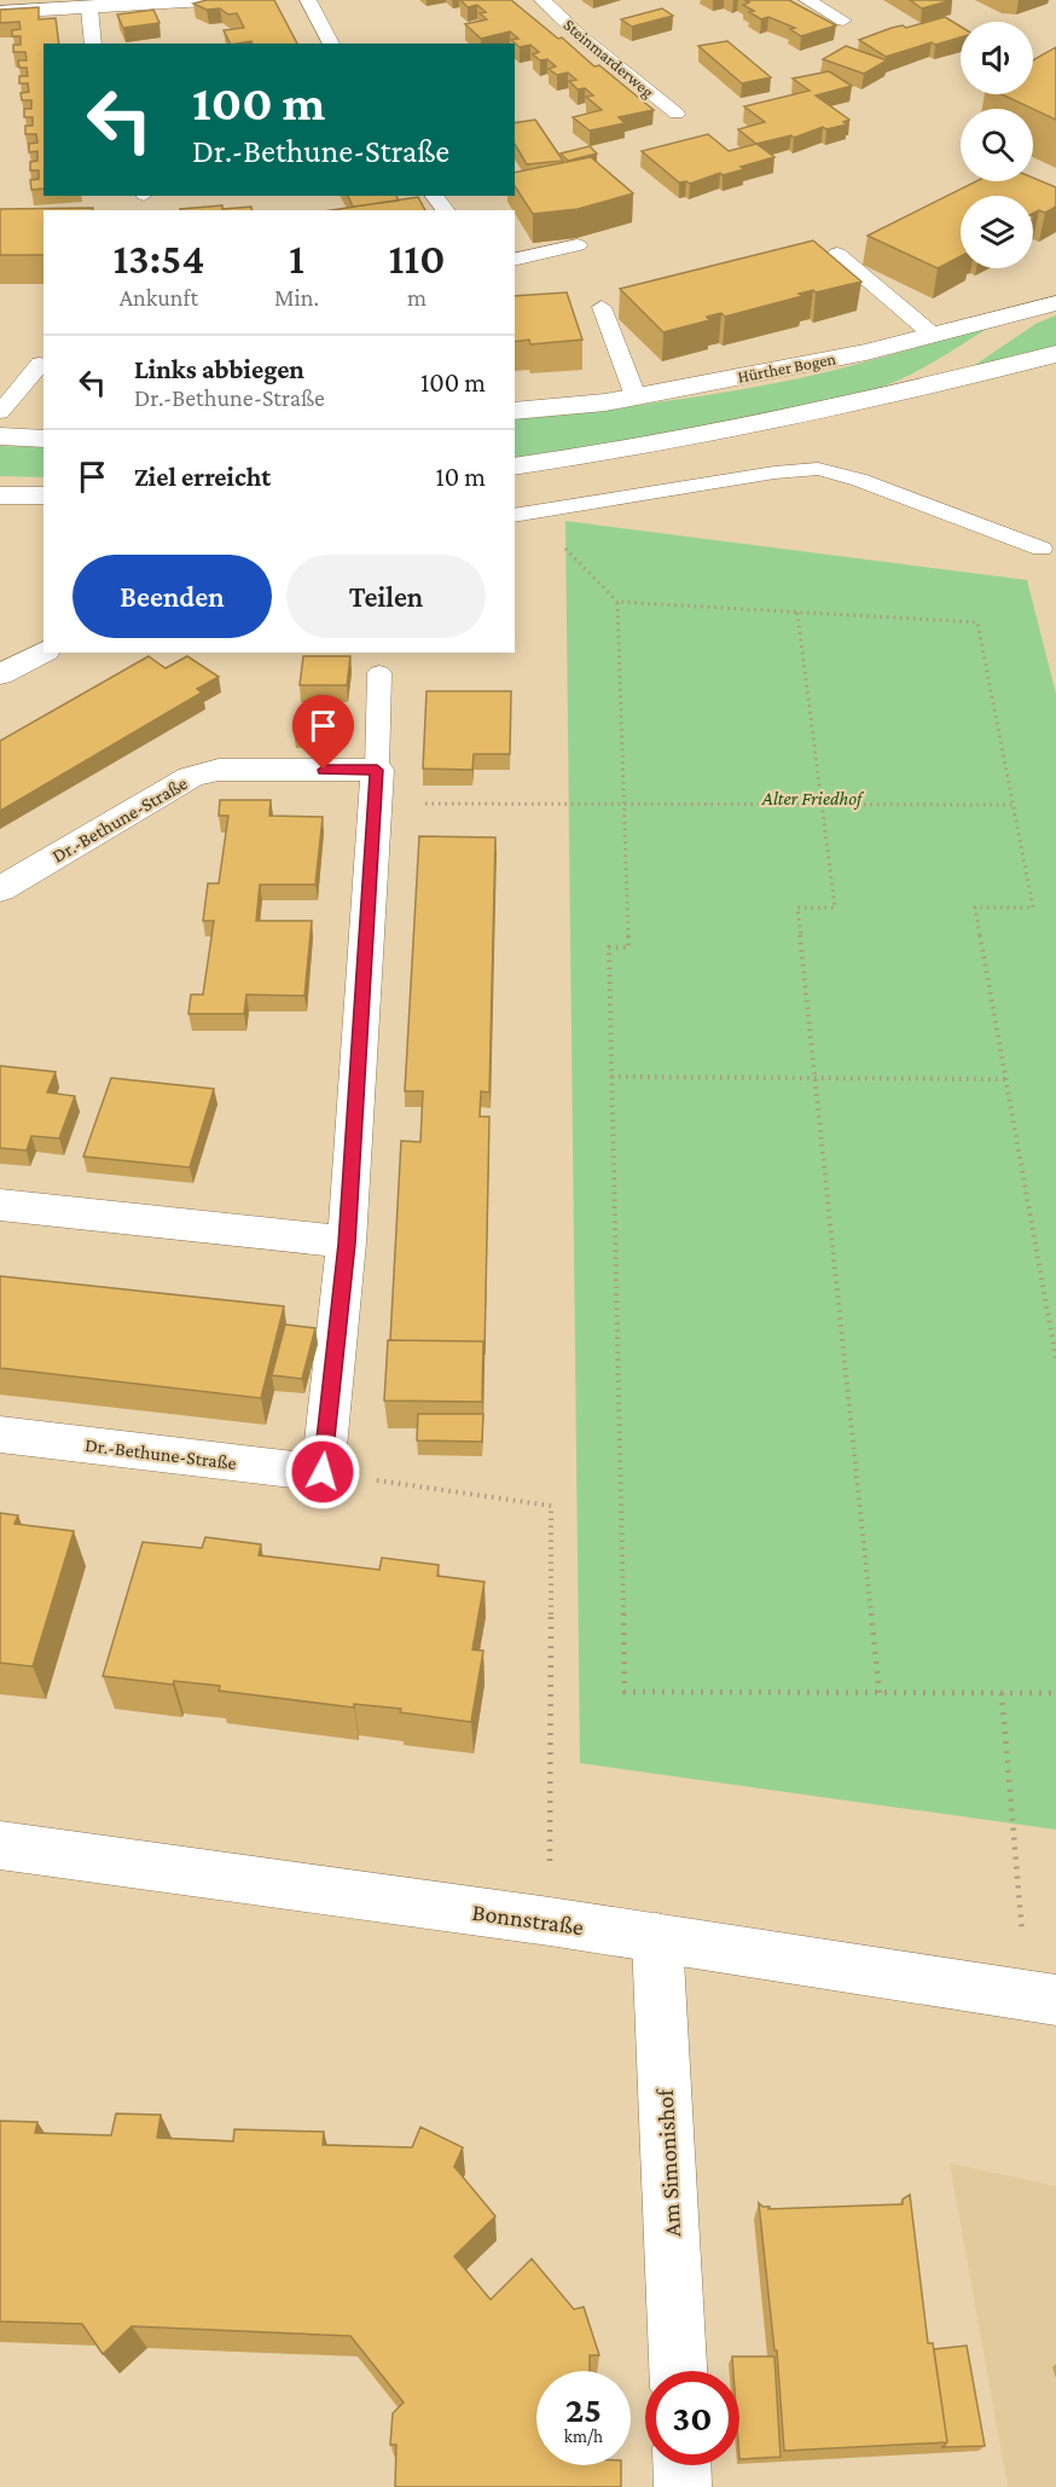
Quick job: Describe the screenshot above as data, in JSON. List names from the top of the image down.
{
  "streets": {
    "street": [
      "Hürther Bogen",
      "Dr.-Bethune-Straße",
      "Bonnstraße",
      "Am Simonishof"
    ],
    "lane": ["Steinmarderweg"]
  },
  "crossings": [
    ["Bonnstraße", "Am Simonishof"]
  ],
  "parks": ["Alter Friedhof"],
  "page": {
    "turn": ["100 m", "Dr.-Bethune-Straße"],
    "eta": [
      "13:54",
      "Ankunft",
      "1",
      "Min.",
      "110",
      "m"
    ],
    "list": [
      {
        "name": "Links abbiegen",
        "note": "Dr.-Bethune-Straße",
        "value": "100 m"
      },
      {
        "name": "Ziel erreicht",
        "value": "10 m"
      }
    ],
    "buttons": ["Beenden", "Teilen"],
    "speed": "25 km/h",
    "limit": "30"
  }
}
